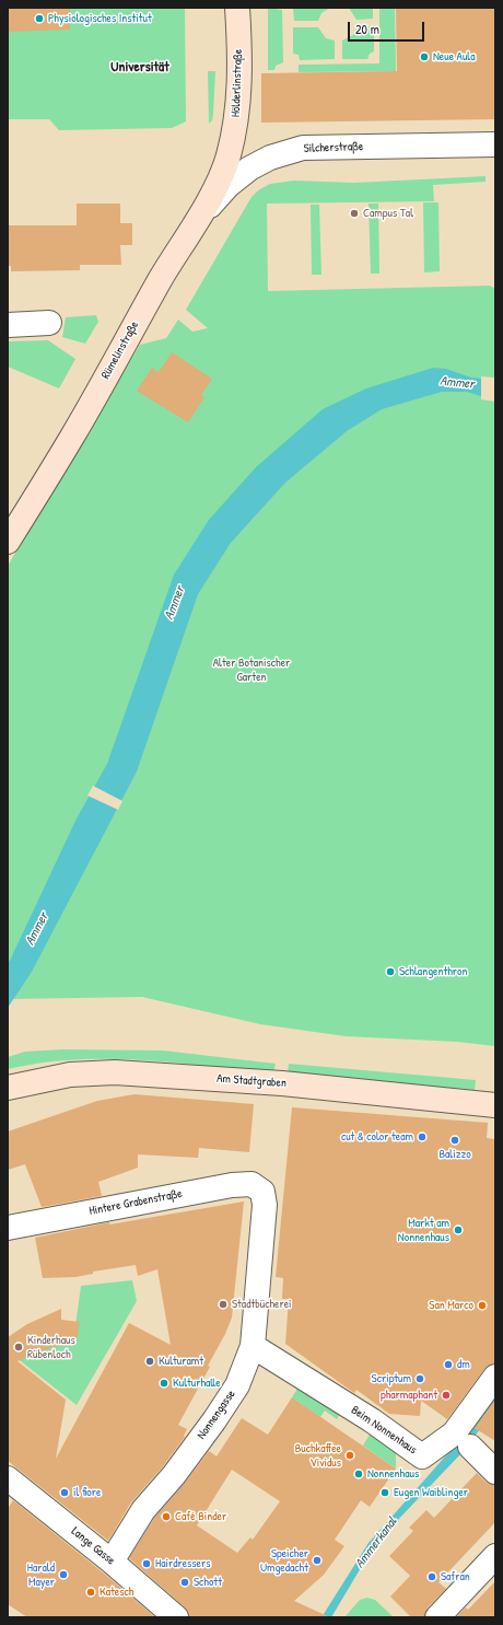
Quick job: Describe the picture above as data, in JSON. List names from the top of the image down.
{
  "streets": {
    "main road": ["Hölderlinstraße", "Rümelinstraße", "Am Stadtgraben"],
    "street": [
      "Silcherstraße",
      "Hintere Grabenstraße",
      "Nonnengasse",
      "Beim Nonnenhaus",
      "Lange Gasse"
    ]
  },
  "crossings": [
    ["Hölderlinstraße", "Rümelinstraße"],
    ["Silcherstraße", "Rümelinstraße"],
    ["Hintere Grabenstraße", "Nonnengasse"],
    ["Nonnengasse", "Beim Nonnenhaus"],
    ["Nonnengasse", "Lange Gasse"]
  ],
  "districts": ["Universität"],
  "water": ["Ammer", "Ammerkanal"],
  "parks": ["Alter Botanischer Garten"],
  "places": [
    "Physiologisches Institut",
    "Neue Aula",
    "Campus Tal",
    "Schlangenthron",
    "cut & color team",
    "Balizzo",
    "Markt am Nonnenhaus",
    "Stadtbücherei",
    "San Marco",
    "Kinderhaus Rübenloch",
    "Kulturamt",
    "dm",
    "Scriptum",
    "Kulturhalle",
    "pharmaphant",
    "Buchkaffee Vividus",
    "Nonnenhaus",
    "il fiore",
    "Eugen Waiblinger",
    "Café Binder",
    "Speicher Umgedacht",
    "Hairdressers",
    "Harald Mayer",
    "Safran",
    "Schott",
    "Katesch"
  ],
  "scale_bar": "20 m"
}
